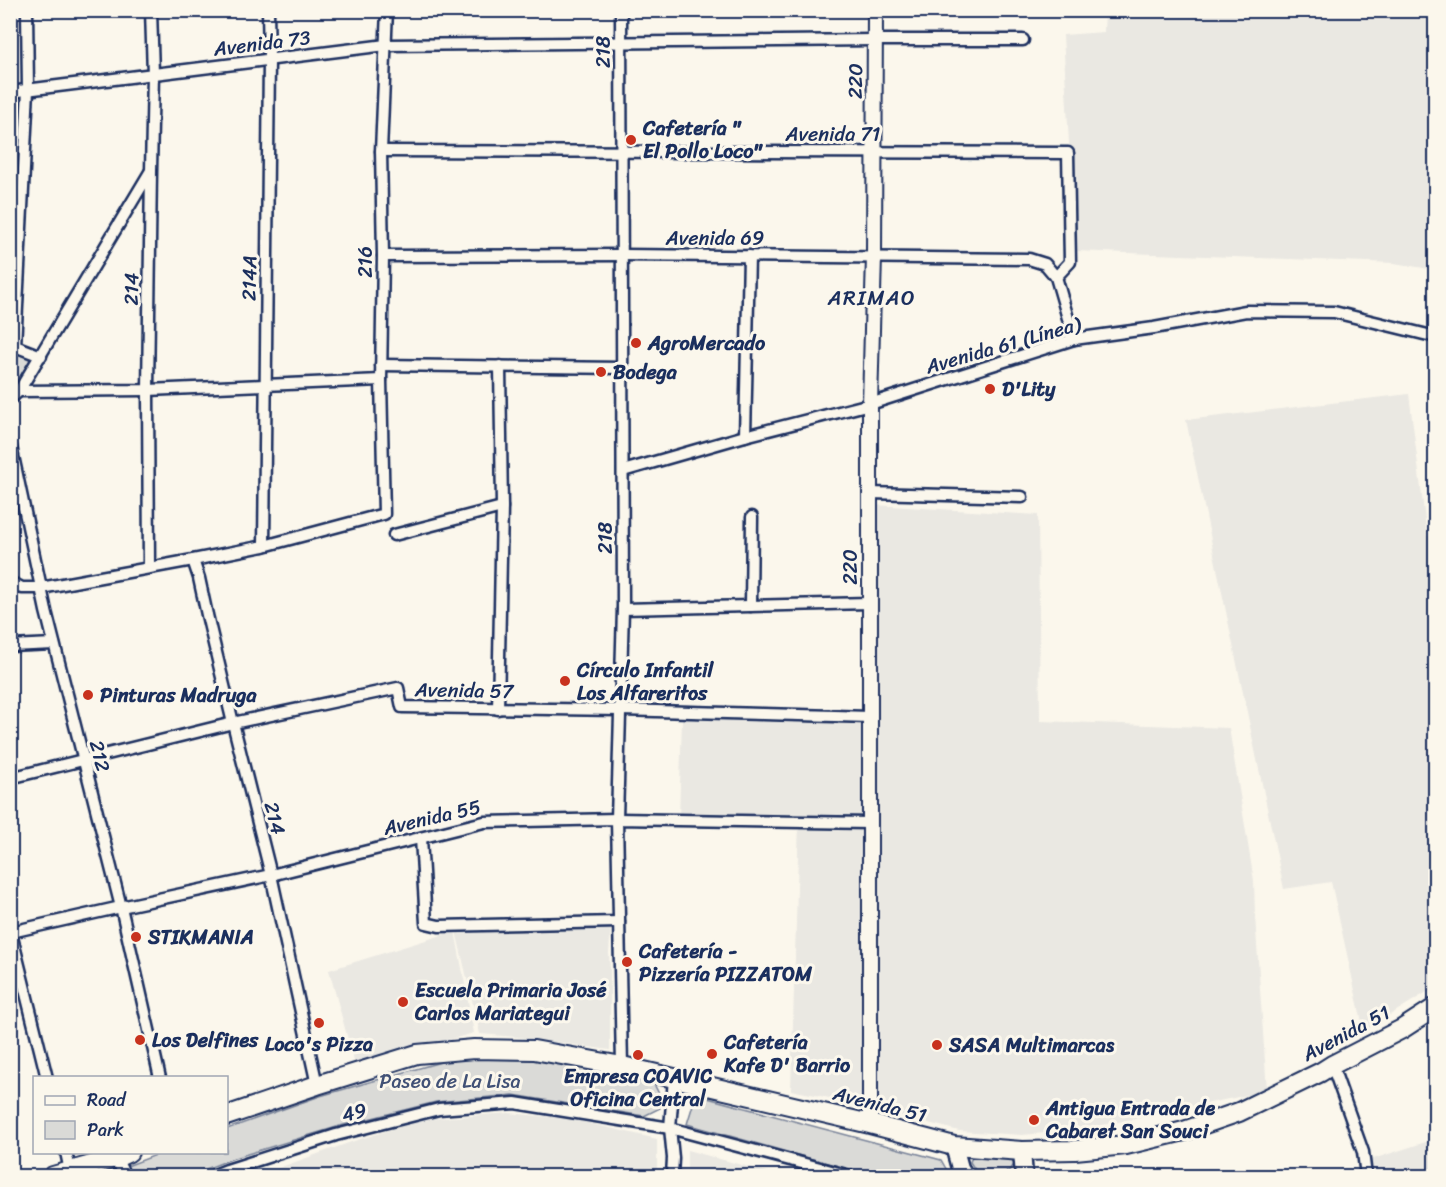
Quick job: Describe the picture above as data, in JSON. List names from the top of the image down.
{
  "streets": {
    "main road": ["Avenida 51"],
    "street": [
      "Avenida 73",
      "218",
      "220",
      "Avenida 71",
      "Avenida 69",
      "216",
      "214A",
      "214",
      "Avenida 61 (Línea)",
      "Avenida 57",
      "212",
      "Avenida 55",
      "49"
    ]
  },
  "crossings": [
    ["Avenida 73", "218"],
    ["Avenida 73", "220"],
    ["Avenida 73", "216"],
    ["Avenida 73", "214A"],
    ["Avenida 73", "214"],
    ["218", "Avenida 71"],
    ["218", "Avenida 69"],
    ["218", "Avenida 61 (Línea)"],
    ["218", "Avenida 57"],
    ["218", "Avenida 55"],
    ["218", "Avenida 51"],
    ["220", "Avenida 71"],
    ["220", "Avenida 69"],
    ["220", "Avenida 61 (Línea)"],
    ["220", "Avenida 57"],
    ["220", "Avenida 55"],
    ["220", "Avenida 51"],
    ["Avenida 71", "Avenida 69"],
    ["Avenida 71", "216"],
    ["Avenida 69", "216"],
    ["216", "214A"],
    ["214", "Avenida 57"],
    ["214", "Avenida 55"],
    ["214", "Avenida 51"],
    ["Avenida 57", "212"],
    ["212", "Avenida 55"]
  ],
  "districts": ["ARIMAO"],
  "parks": ["Paseo de La Lisa"],
  "places": [
    "Cafetería \" El Pollo Loco\"",
    "AgroMercado",
    "Bodega",
    "D'Lity",
    "Círculo Infantil Los Alfareritos",
    "Pinturas Madruga",
    "STIKMANIA",
    "Cafetería - Pizzería PIZZATOM",
    "Escuela Primaria José Carlos Mariategui",
    "Loco's Pizza",
    "Los Delfines",
    "SASA Multimarcas",
    "Cafetería Kafe D' Barrio",
    "Empresa COAVIC Oficina Central",
    "Antigua Entrada de Cabaret San Souci"
  ],
  "legend": ["Road", "Park"]
}
